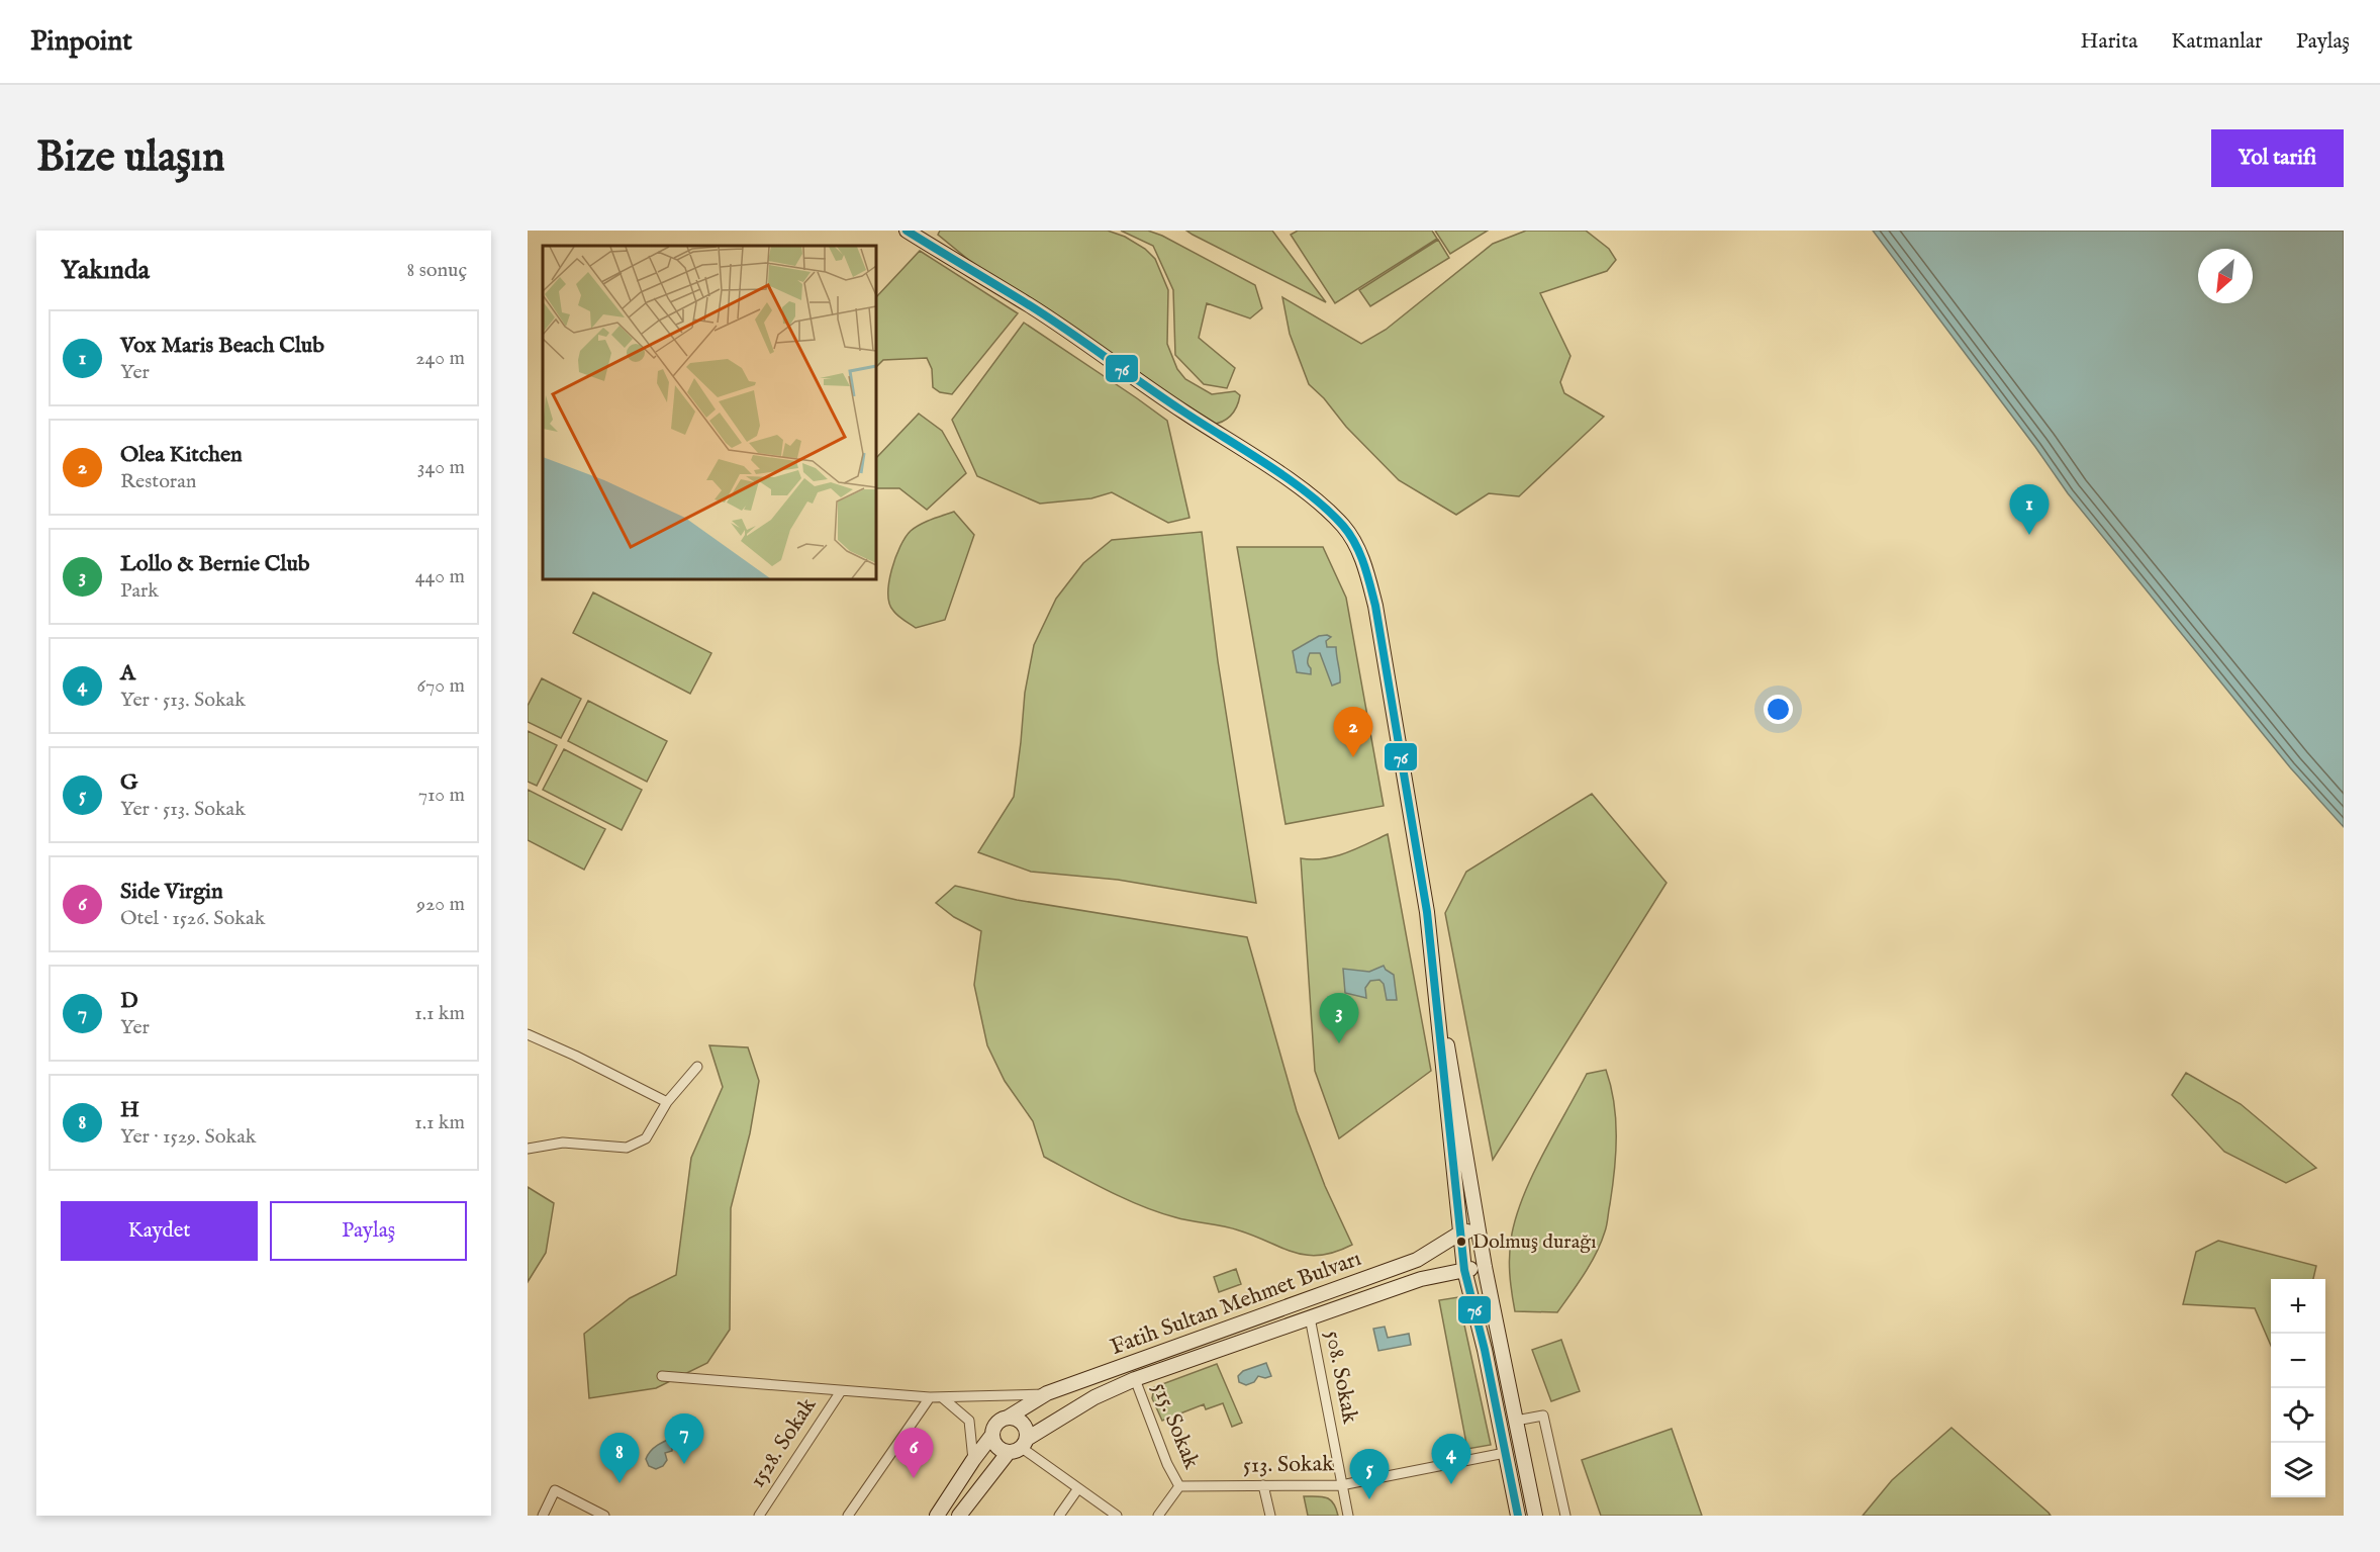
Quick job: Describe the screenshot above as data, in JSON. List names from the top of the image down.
{
  "streets": {
    "main road": ["Fatih Sultan Mehmet Bulvarı"],
    "street": [
      "508. Sokak",
      "515. Sokak",
      "1528. Sokak",
      "513. Sokak"
    ]
  },
  "crossings": [
    ["Fatih Sultan Mehmet Bulvarı", "508. Sokak"],
    ["Fatih Sultan Mehmet Bulvarı", "515. Sokak"],
    ["508. Sokak", "513. Sokak"],
    ["515. Sokak", "513. Sokak"]
  ],
  "places": ["Dolmuş durağı"],
  "lines": ["transit line 76"],
  "north": "bottom left",
  "page": {
    "header": "Pinpoint",
    "nav": ["Harita", "Katmanlar", "Paylaş"],
    "buttons": [
      "Yol tarifi",
      ["Kaydet", "Paylaş"]
    ],
    "title": "Bize ulaşın",
    "heading": ["Yakında", "8 sonuç"],
    "list": [
      {
        "mark": "1",
        "name": "Vox Maris Beach Club",
        "note": "Yer",
        "value": "240 m"
      },
      {
        "mark": "2",
        "name": "Olea Kitchen",
        "note": "Restoran",
        "value": "340 m"
      },
      {
        "mark": "3",
        "name": "Lollo & Bernie Club",
        "note": "Park",
        "value": "440 m"
      },
      {
        "mark": "4",
        "name": "A",
        "note": "Yer · 513. Sokak",
        "value": "670 m"
      },
      {
        "mark": "5",
        "name": "G",
        "note": "Yer · 513. Sokak",
        "value": "710 m"
      },
      {
        "mark": "6",
        "name": "Side Virgin",
        "note": "Otel · 1526. Sokak",
        "value": "920 m"
      },
      {
        "mark": "7",
        "name": "D",
        "note": "Yer",
        "value": "1.1 km"
      },
      {
        "mark": "8",
        "name": "H",
        "note": "Yer · 1529. Sokak",
        "value": "1.1 km"
      }
    ],
    "pins": [
      "1",
      "2",
      "3",
      "7",
      "6",
      "8",
      "4",
      "5"
    ],
    "map_buttons": ["+", "−"]
  }
}
